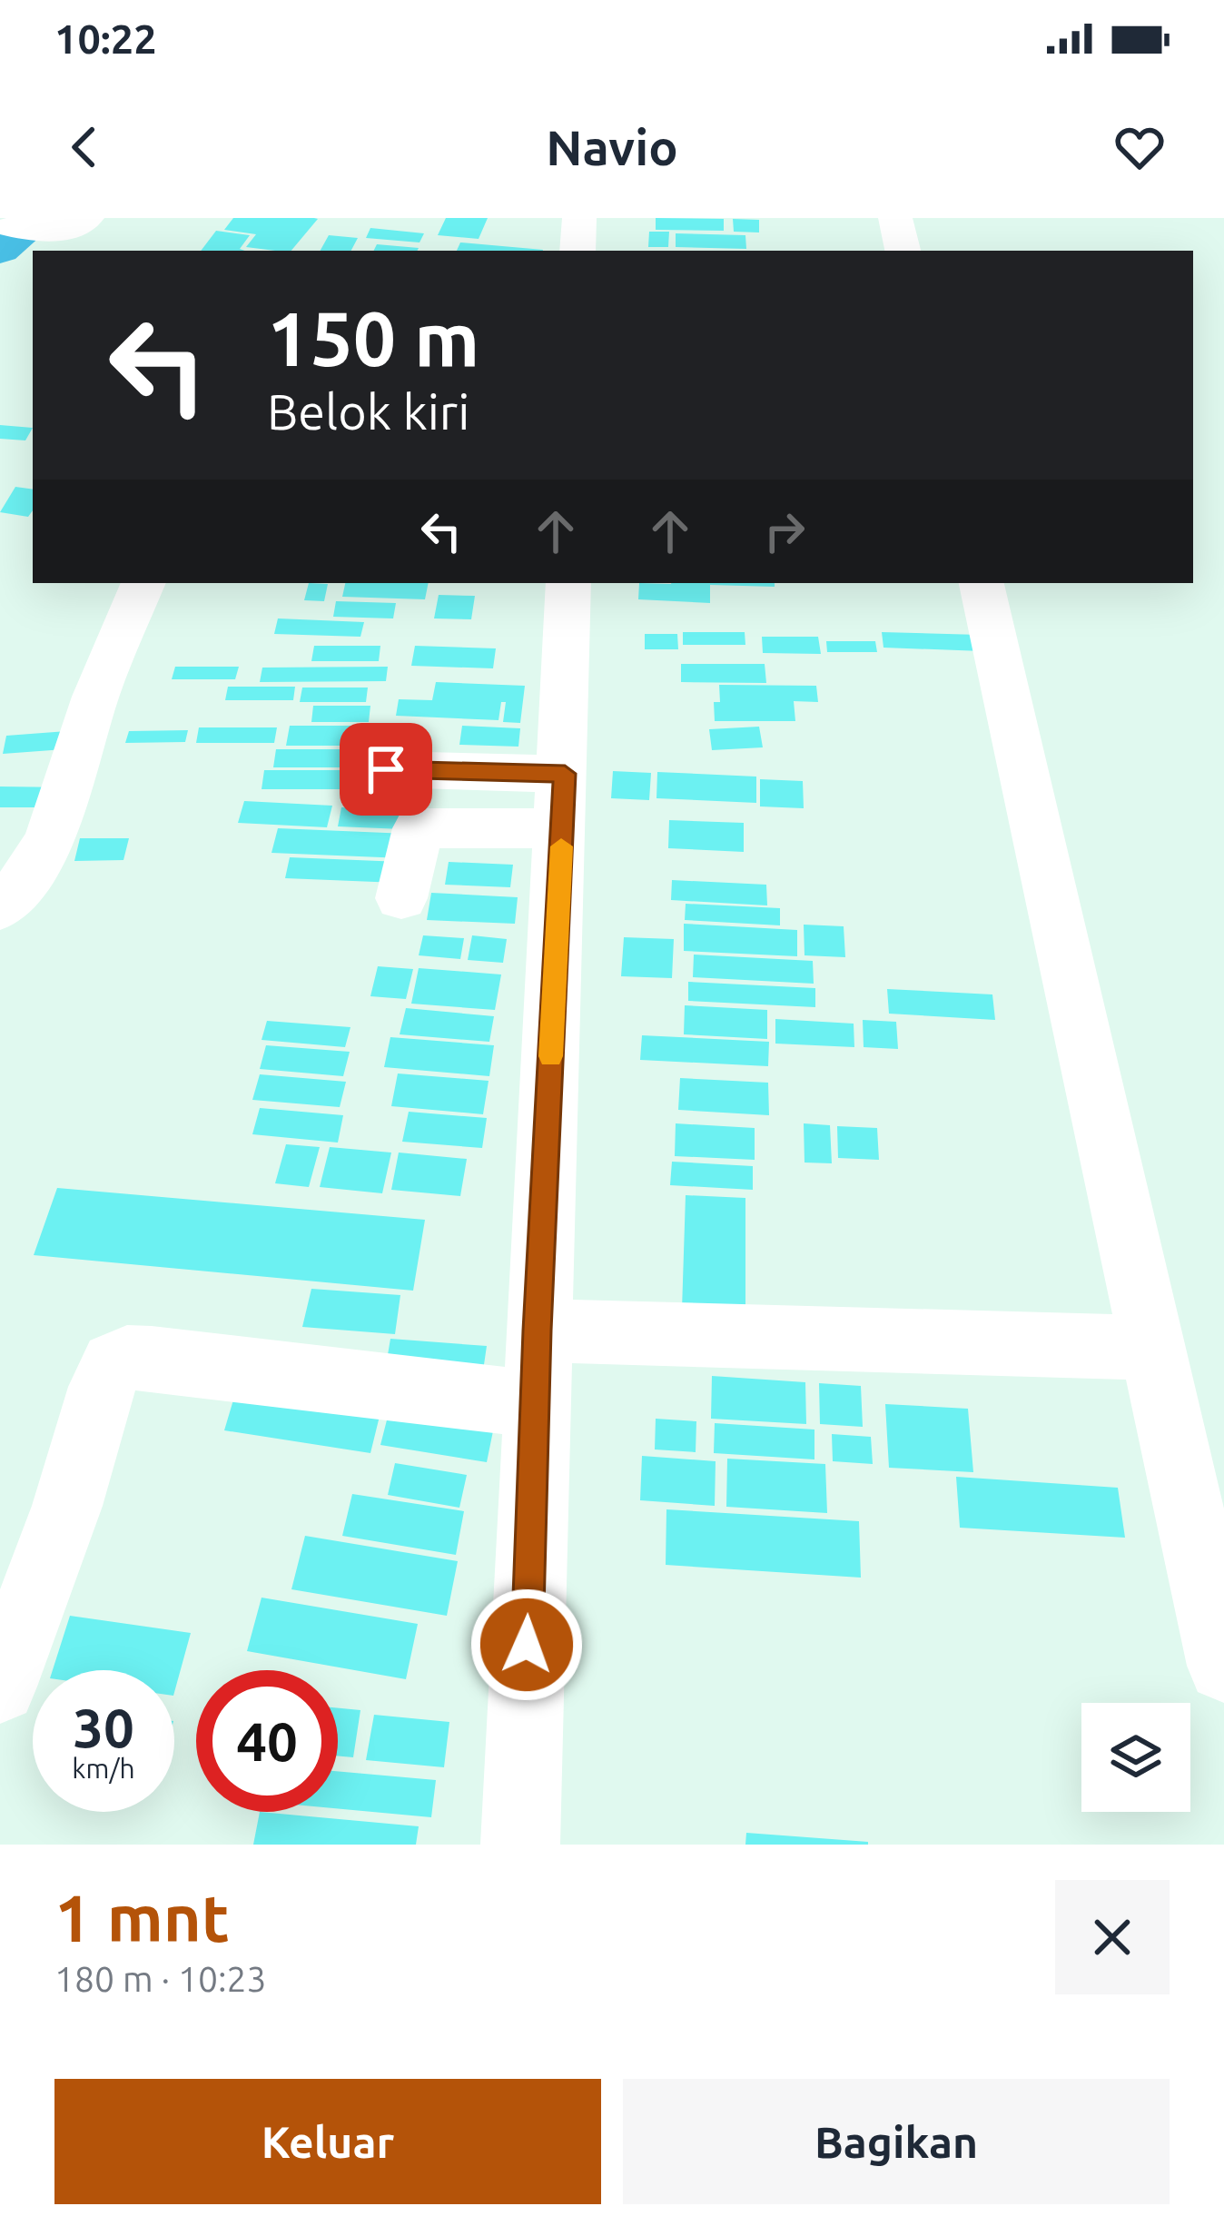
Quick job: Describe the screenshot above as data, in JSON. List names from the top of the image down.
{
  "page": {
    "status": "10:22",
    "header": "Navio",
    "turn": ["150 m", "Belok kiri"],
    "speed": "30 km/h",
    "limit": "40",
    "heading": ["1 mnt", "180 m · 10:23"],
    "buttons": ["Keluar", "Bagikan"]
  }
}
